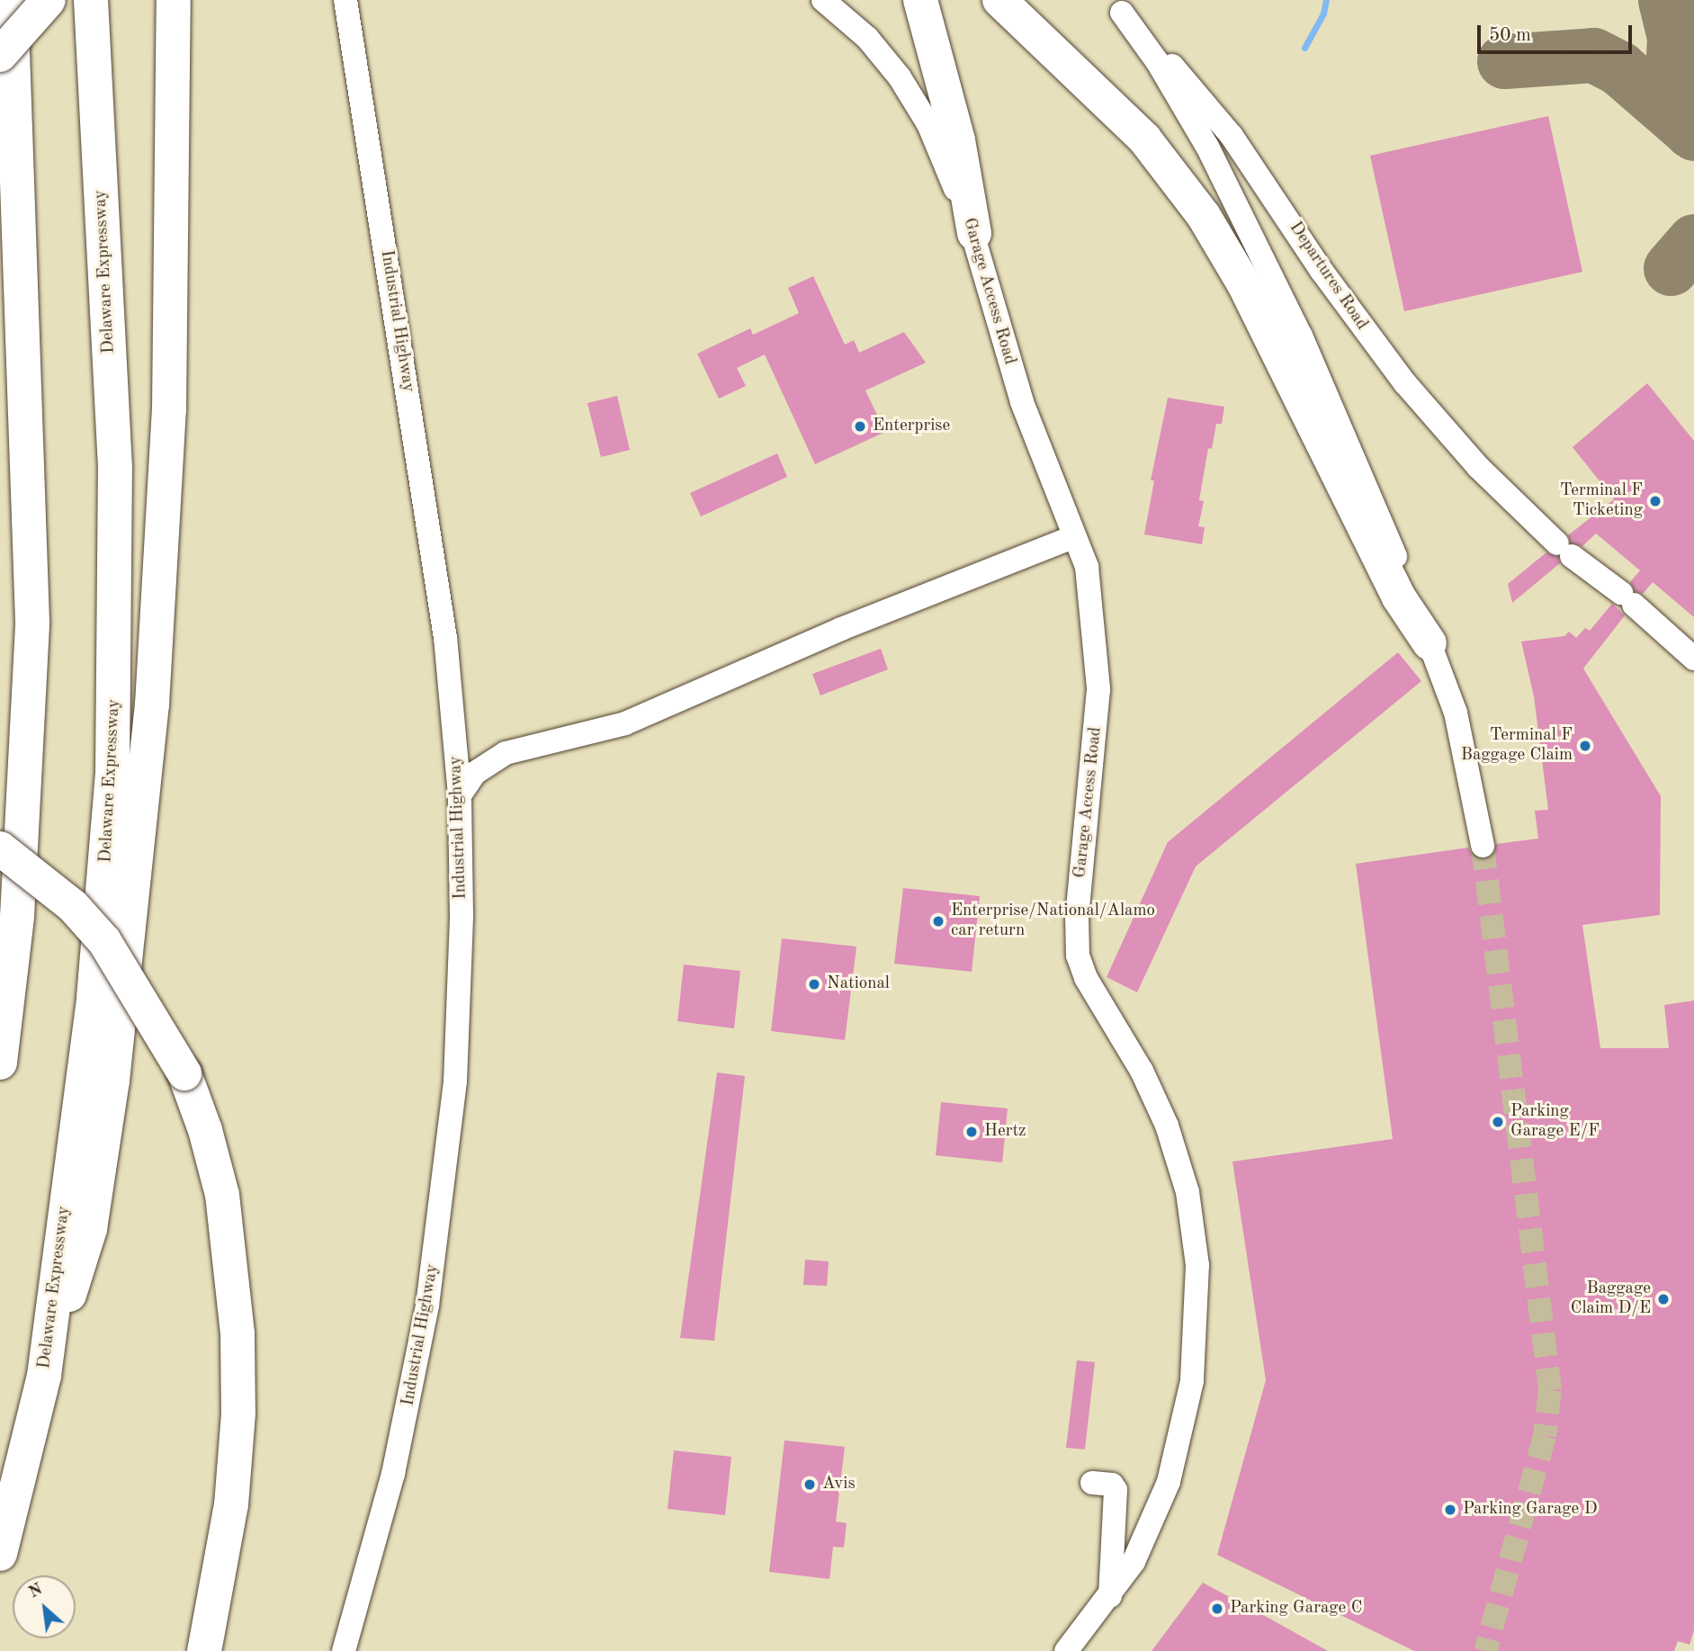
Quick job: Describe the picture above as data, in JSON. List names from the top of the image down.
{
  "streets": {
    "highway": ["Delaware Expressway"],
    "street": ["Departures Road", "Garage Access Road", "Industrial Highway"]
  },
  "places": [
    "Enterprise",
    "Terminal F Ticketing",
    "Terminal F Baggage Claim",
    "Enterprise/National/Alamo car return",
    "National",
    "Parking Garage E/F",
    "Hertz",
    "Baggage Claim D/E",
    "Avis",
    "Parking Garage D",
    "Parking Garage C"
  ],
  "scale_bar": "50 m",
  "north": "top left"
}
